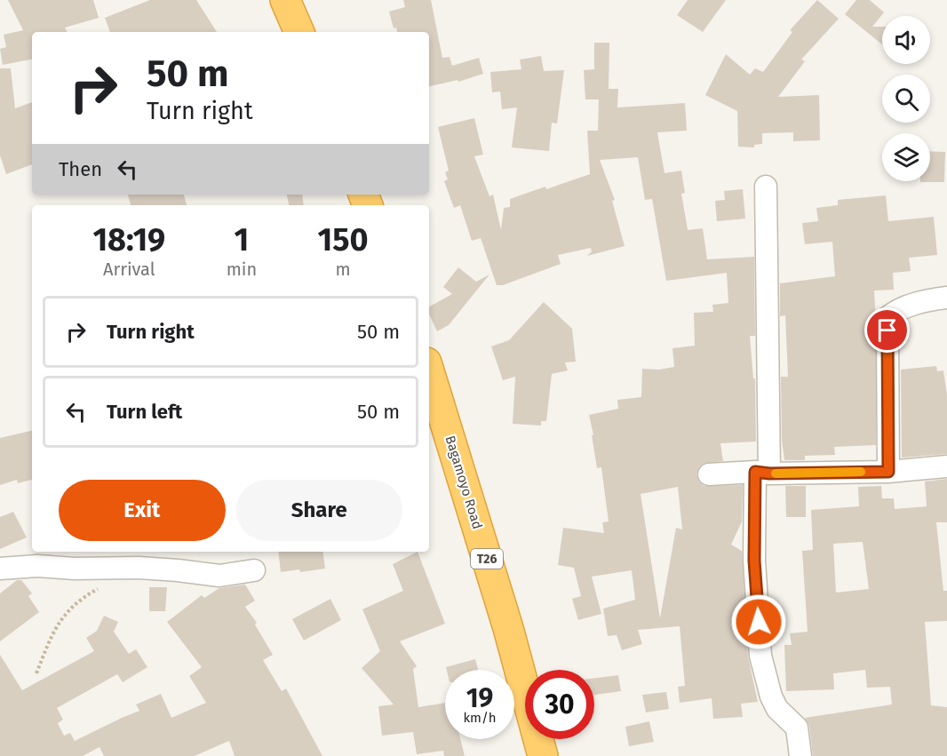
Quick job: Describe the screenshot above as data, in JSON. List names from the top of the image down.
{
  "streets": {
    "highway": ["Bagamoyo Road", "T26"]
  },
  "page": {
    "turn": ["50 m", "Turn right"],
    "then": "Then",
    "eta": [
      "18:19",
      "Arrival",
      "1",
      "min",
      "150",
      "m"
    ],
    "list": [
      {
        "name": "Turn right",
        "value": "50 m"
      },
      {
        "name": "Turn left",
        "value": "50 m"
      }
    ],
    "buttons": ["Exit", "Share"],
    "speed": "19 km/h",
    "limit": "30"
  }
}
